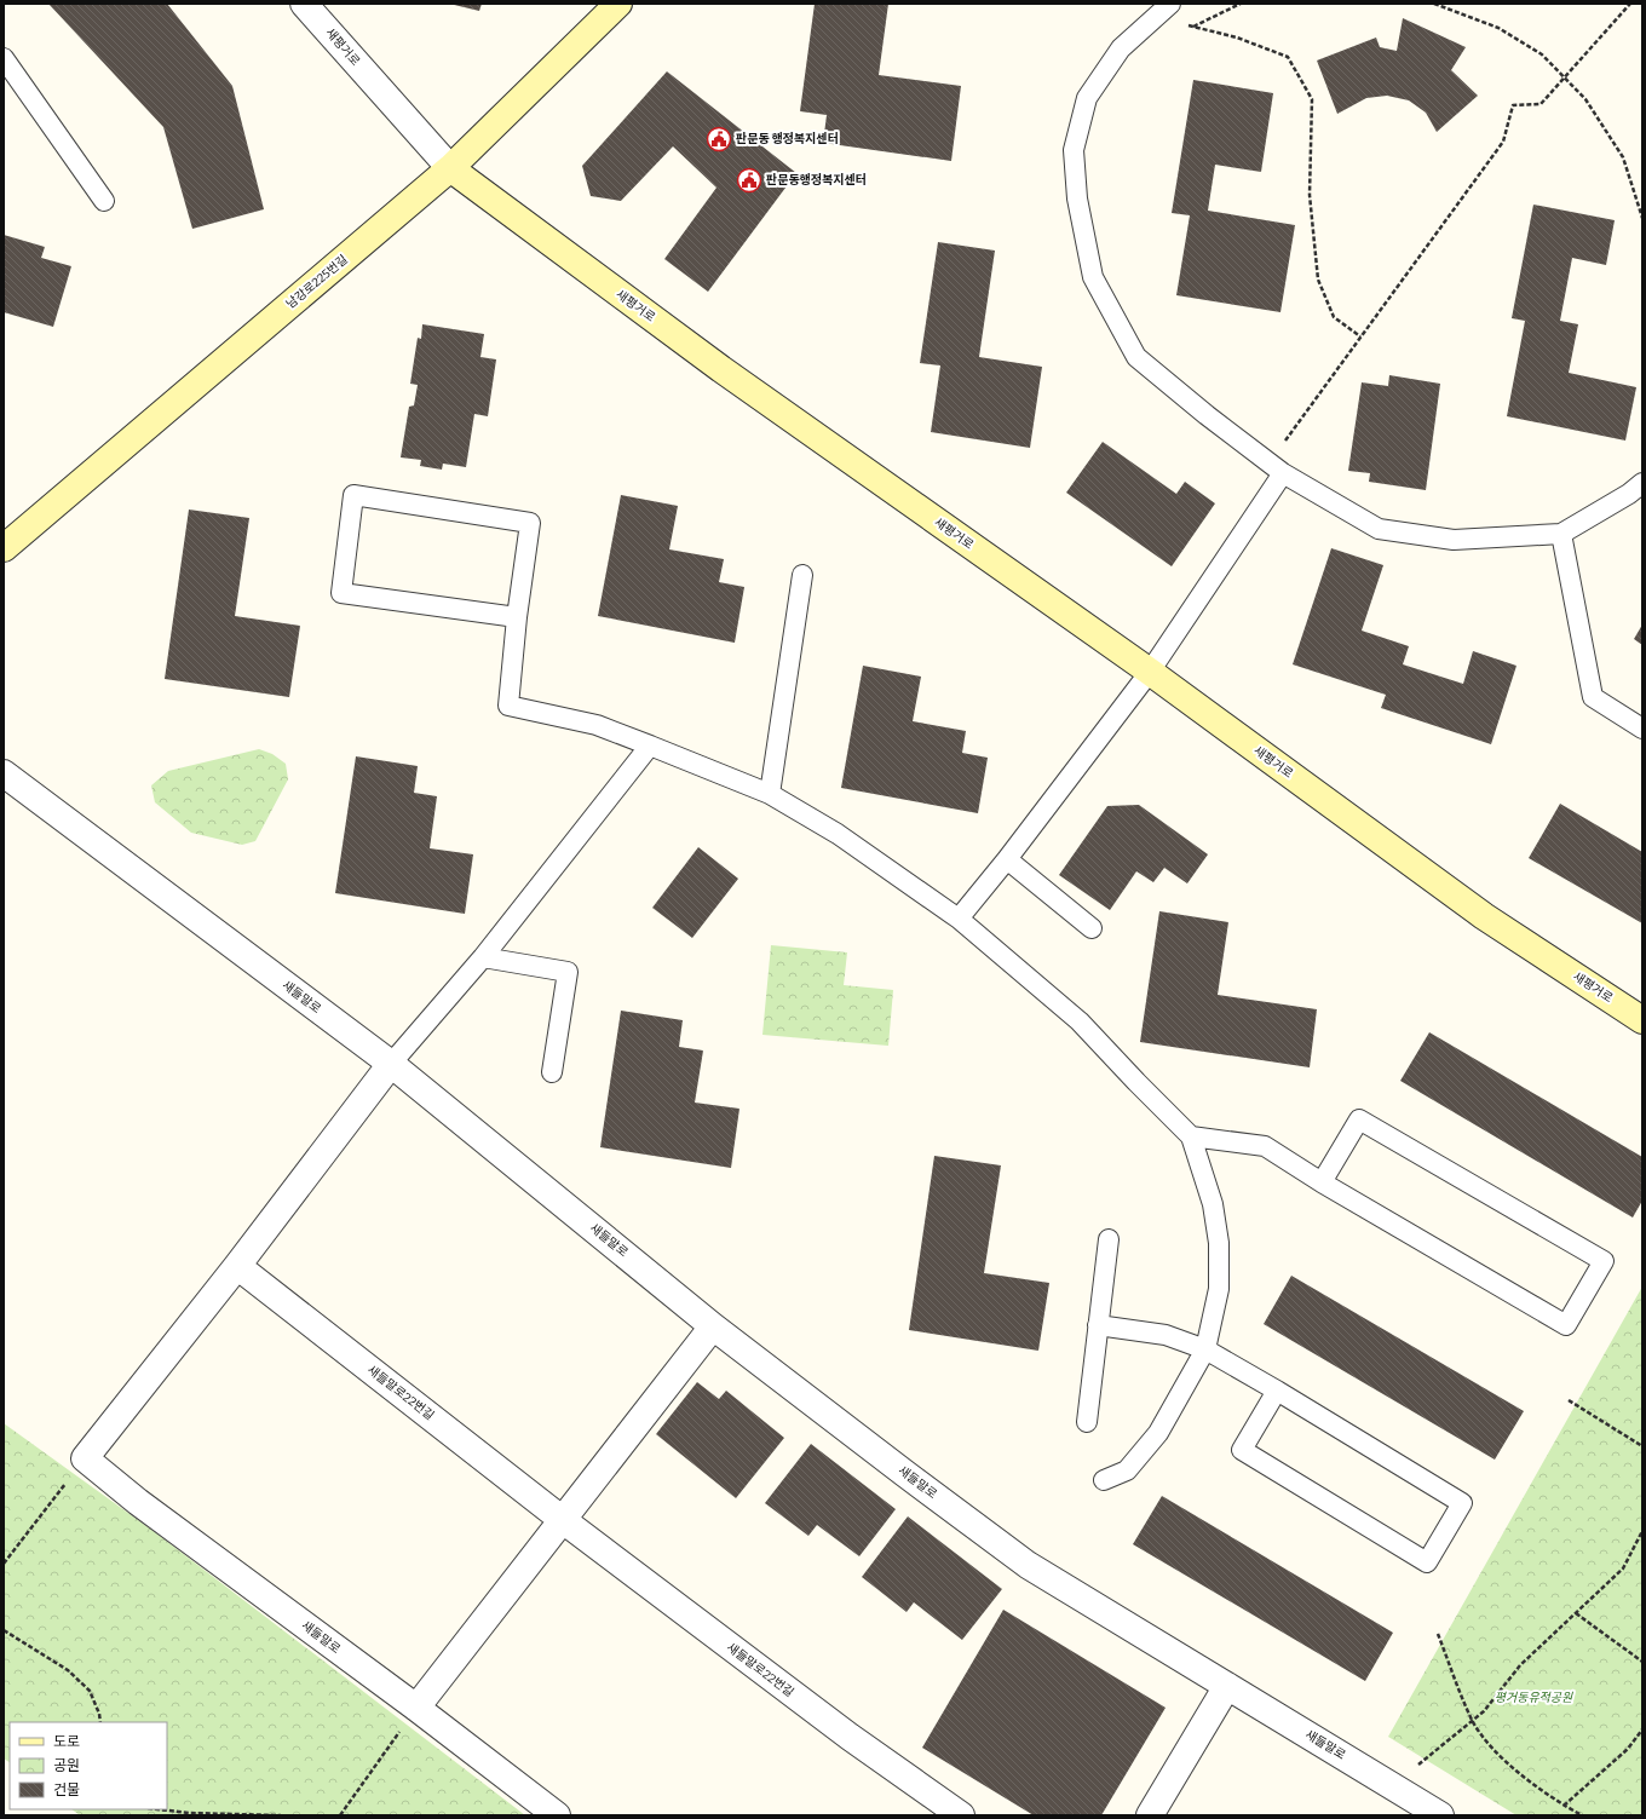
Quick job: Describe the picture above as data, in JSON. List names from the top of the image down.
{
  "streets": {
    "street": [
      "새평거로",
      "남강로225번길",
      "새들말로",
      "새들말로22번길"
    ]
  },
  "crossings": [
    ["새평거로", "남강로225번길"]
  ],
  "parks": ["평거동유적공원"],
  "places": {
    "public building": ["판문동 행정복지센터", "판문동행정복지센터"]
  },
  "legend": ["도로", "공원", "건물"]
}
